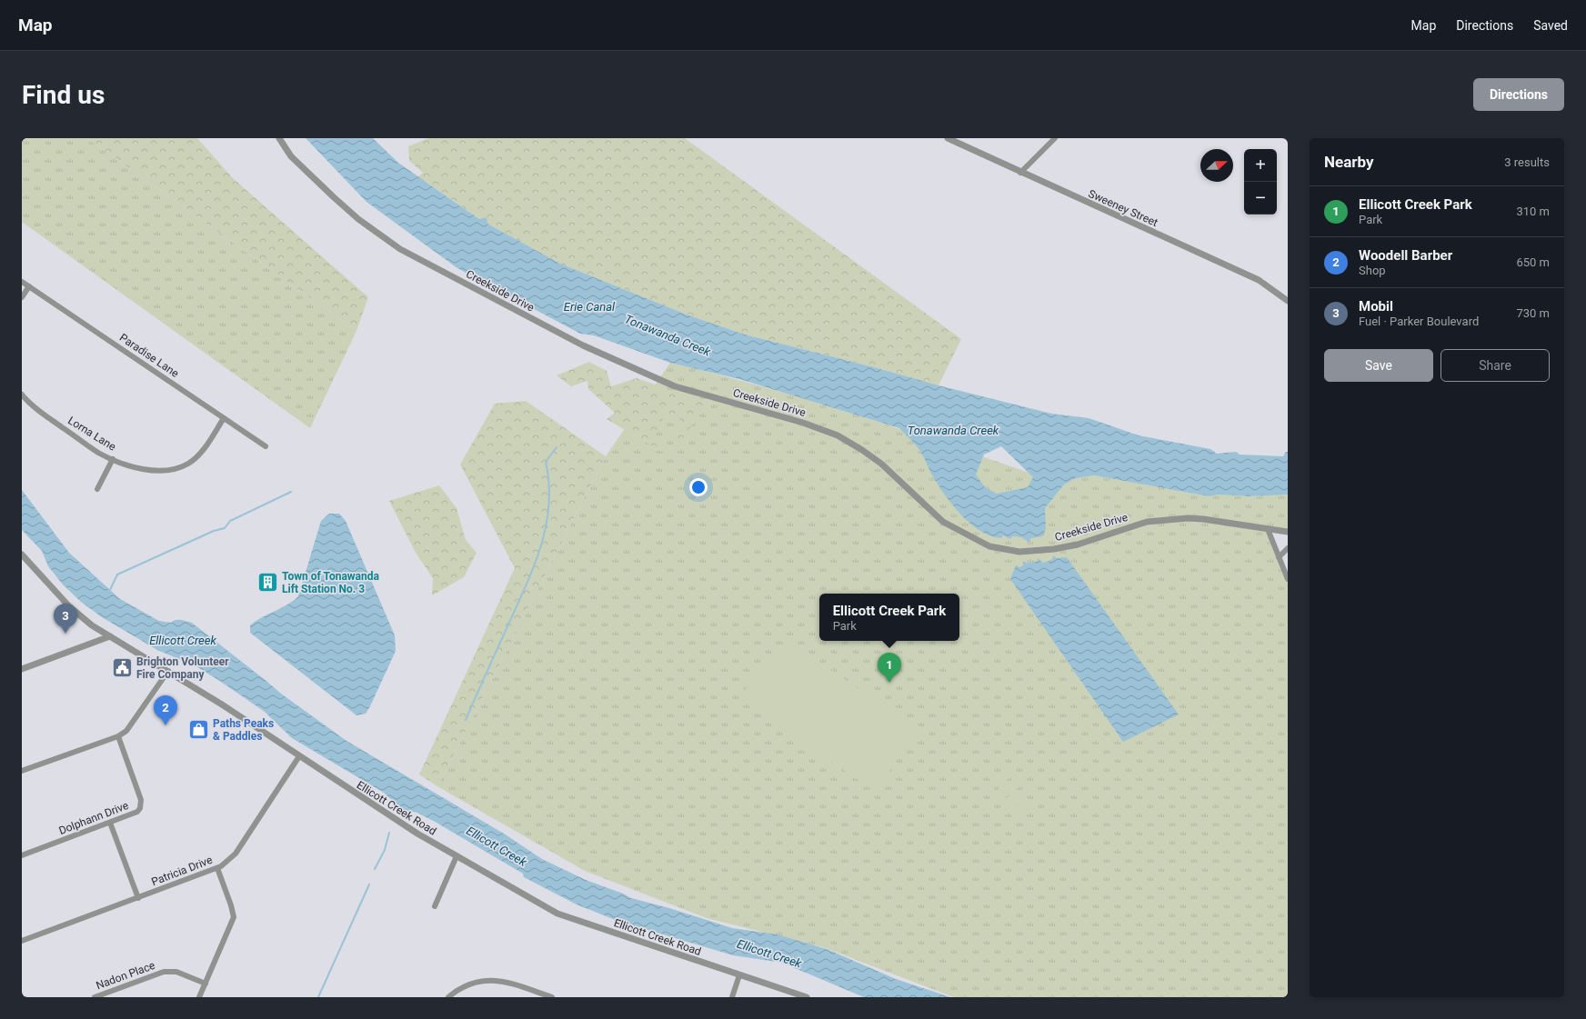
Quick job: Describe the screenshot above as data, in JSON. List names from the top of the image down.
{
  "streets": {
    "street": [
      "Sweeney Street",
      "Creekside Drive",
      "Paradise Lane",
      "Lorna Lane",
      "Ellicott Creek Road",
      "Dolphann Drive",
      "Patricia Drive",
      "Nadon Place"
    ]
  },
  "crossings": [
    ["Paradise Lane", "Lorna Lane"],
    ["Ellicott Creek Road", "Patricia Drive"]
  ],
  "water": ["Erie Canal", "Tonawanda Creek", "Ellicott Creek"],
  "places": {
    "building": ["Town of Tonawanda Lift Station No. 3"],
    "public building": ["Brighton Volunteer Fire Company"],
    "shop": ["Paths Peaks & Paddles"]
  },
  "north": "right",
  "page": {
    "header": "Map",
    "nav": ["Map", "Directions", "Saved"],
    "buttons": [
      "Directions",
      ["Save", "Share"]
    ],
    "title": "Find us",
    "heading": ["Nearby", "3 results"],
    "map_buttons": ["+", "−"],
    "list": [
      {
        "mark": "1",
        "name": "Ellicott Creek Park",
        "note": "Park",
        "value": "310 m"
      },
      {
        "mark": "2",
        "name": "Woodell Barber",
        "note": "Shop",
        "value": "650 m"
      },
      {
        "mark": "3",
        "name": "Mobil",
        "note": "Fuel · Parker Boulevard",
        "value": "730 m"
      }
    ],
    "popup": ["Ellicott Creek Park", "Park"],
    "pins": ["3", "1", "2"]
  }
}
